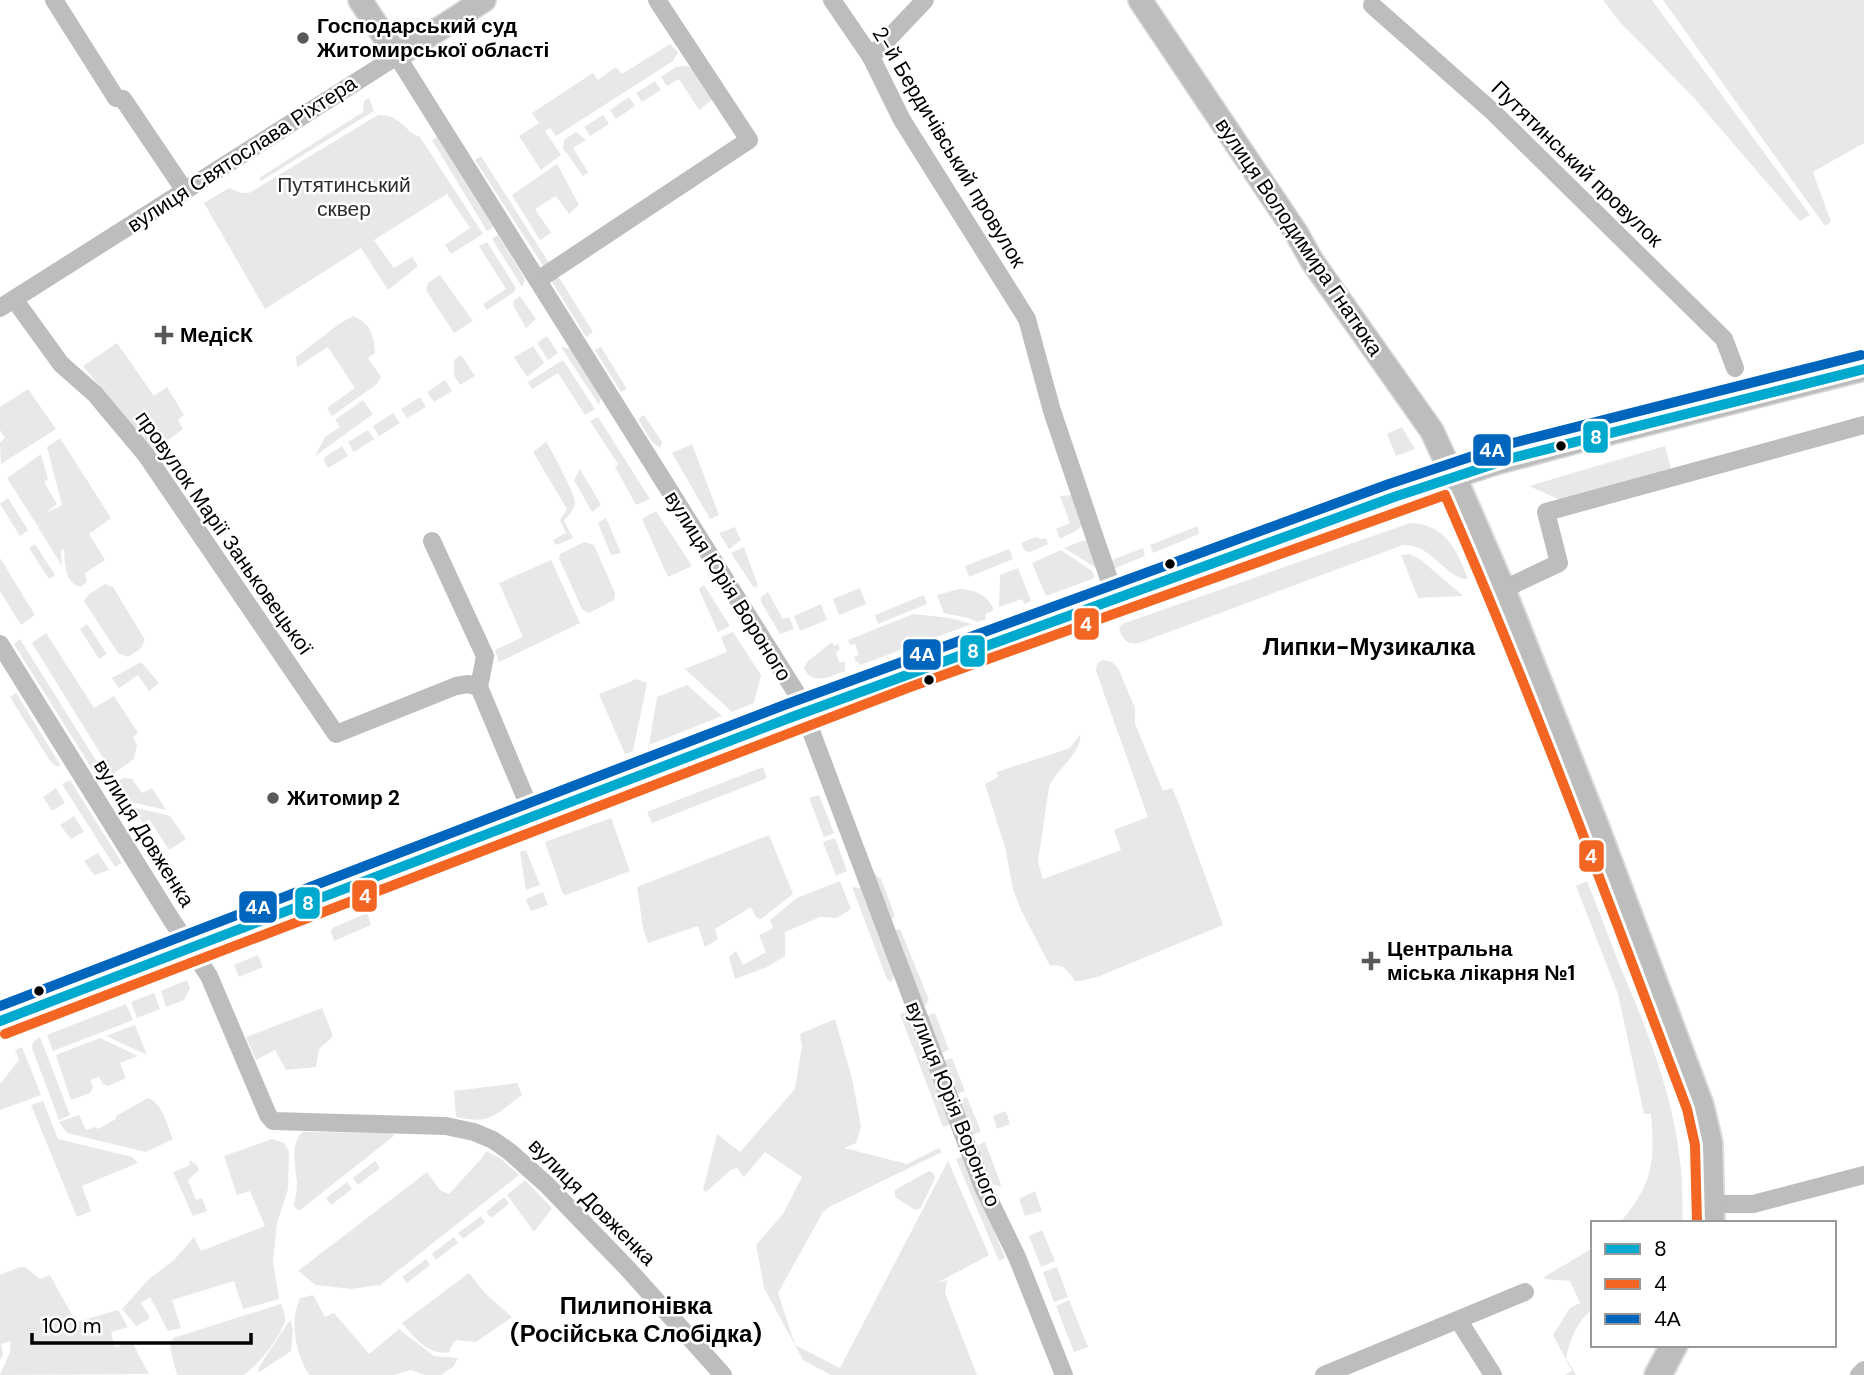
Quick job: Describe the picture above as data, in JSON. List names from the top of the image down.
{
  "streets": {
    "main road": ["вулиця Святослава Ріхтера", "вулиця Володимира Гнатюка", "вулиця Юрія Вороного"],
    "street": [
      "2-й Бердичівський провулок",
      "Путятинський провулок",
      "провулок Марії Заньковецької",
      "вулиця Довженка"
    ]
  },
  "crossings": [
    ["вулиця Святослава Ріхтера", "провулок Марії Заньковецької"],
    ["вулиця Святослава Ріхтера", "вулиця Юрія Вороного"]
  ],
  "districts": ["Липки-Музикалка", "Пилипонівка (Російська Слобідка)"],
  "parks": ["Путятинський сквер"],
  "places": {
    "other": ["Господарський суд Житомирської області", "Житомир 2"],
    "health": ["МедісК", "Центральна міська лікарня №1"]
  },
  "lines": ["transit line 4А", "transit line 8", "transit line 4"],
  "legend": ["8", "4", "4А"],
  "scale_bar": "100 m"
}
